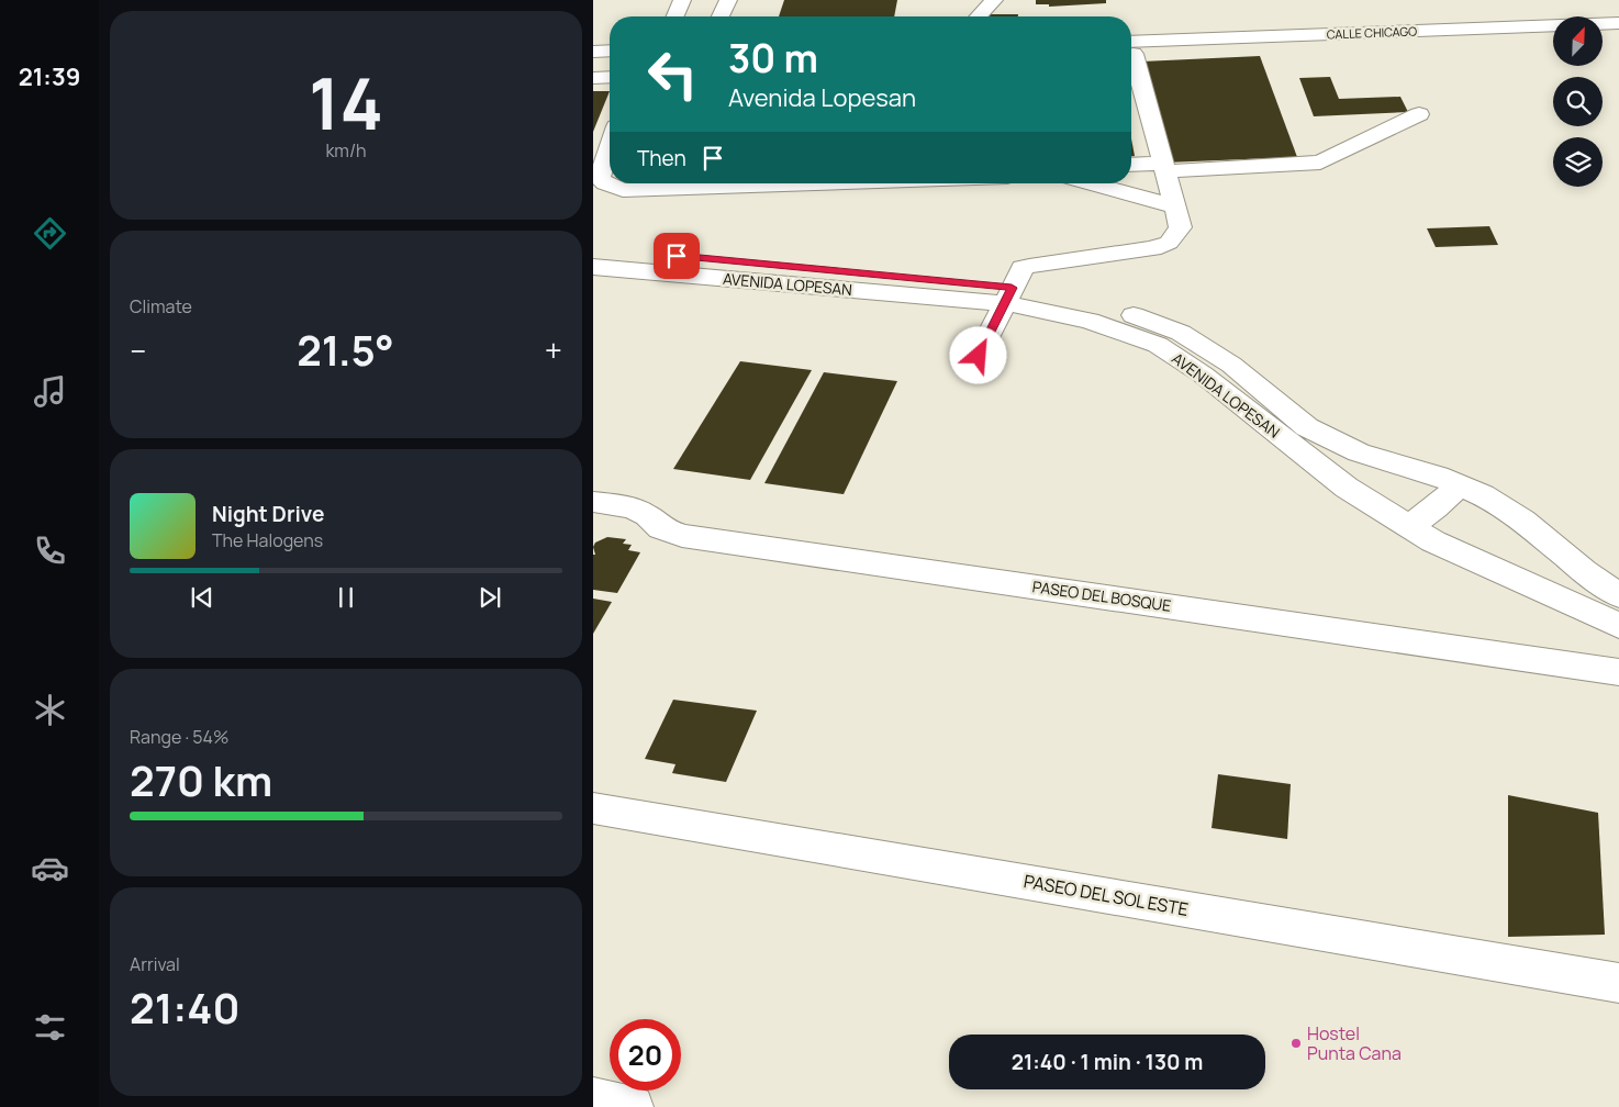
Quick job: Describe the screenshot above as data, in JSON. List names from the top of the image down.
{
  "streets": {
    "street": [
      "CALLE CHICAGO",
      "AVENIDA LOPESAN",
      "PASEO DEL BOSQUE",
      "PASEO DEL SOL ESTE"
    ]
  },
  "places": ["Hostel Punta Cana"],
  "north": "top right",
  "page": {
    "tabs": "21:39",
    "tile": [
      ["14", "km/h"],
      "Climate",
      ["Range · 54%", "270 km"],
      ["Arrival", "21:40"]
    ],
    "turn": ["30 m", "Avenida Lopesan"],
    "then": "Then",
    "heat": ["−", "21.5°", "+"],
    "song": ["Night Drive", "The Halogens"],
    "limit": "20",
    "trip": "21:40 · 1 min · 130 m"
  }
}
